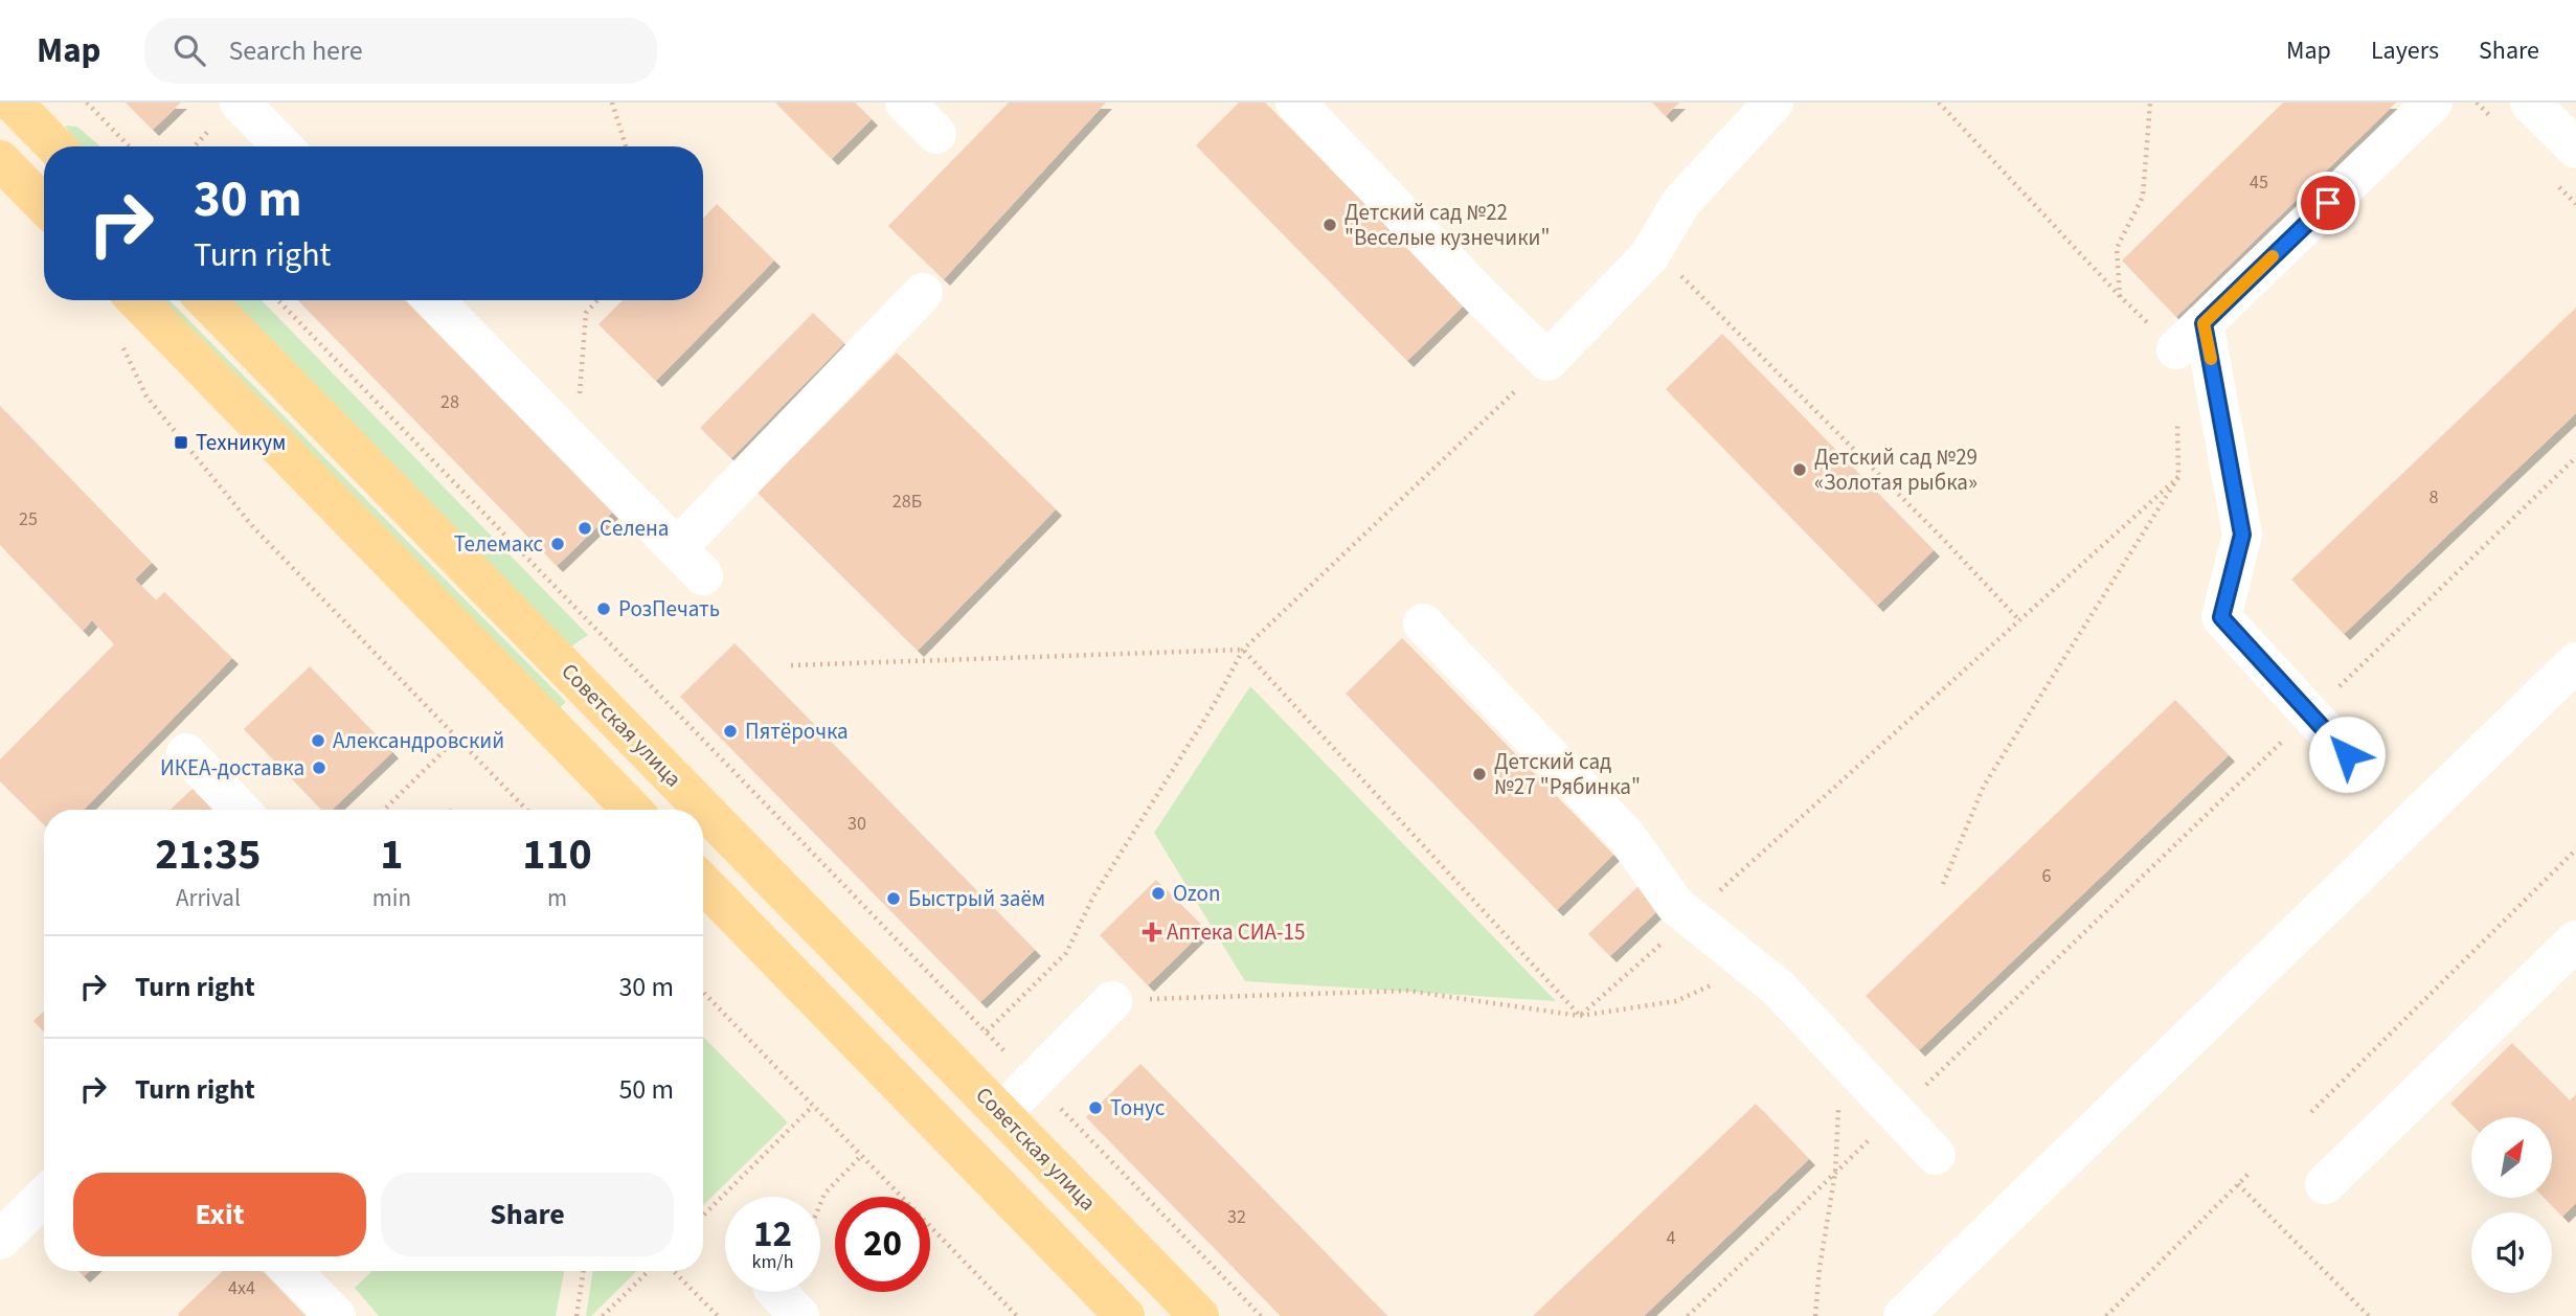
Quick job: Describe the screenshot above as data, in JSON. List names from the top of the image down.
{
  "streets": {
    "main road": ["Советская улица"]
  },
  "places": {
    "other": [
      "Детский сад №22 \"Веселые кузнечики\"",
      "Детский сад №29 «Золотая рыбка»",
      "Селена",
      "Телемакс",
      "РозПечать",
      "Пятёрочка",
      "Александровский",
      "ИКЕА-доставка",
      "Детский сад №27 \"Рябинка\"",
      "Ozon",
      "Быстрый заём",
      "Тонус"
    ],
    "transit": ["Техникум"],
    "health": ["Аптека СИА-15"]
  },
  "house_numbers": [
    "45",
    "28",
    "8",
    "28Б",
    "25",
    "30",
    "6",
    "32",
    "4",
    "4х4"
  ],
  "north": "top right",
  "page": {
    "header": "Map",
    "search": "Search here",
    "nav": ["Map", "Layers", "Share"],
    "turn": ["30 m", "Turn right"],
    "eta": [
      "21:35",
      "Arrival",
      "1",
      "min",
      "110",
      "m"
    ],
    "list": [
      {
        "name": "Turn right",
        "value": "30 m"
      },
      {
        "name": "Turn right",
        "value": "50 m"
      }
    ],
    "buttons": ["Exit", "Share"],
    "speed": "12 km/h",
    "limit": "20"
  }
}
